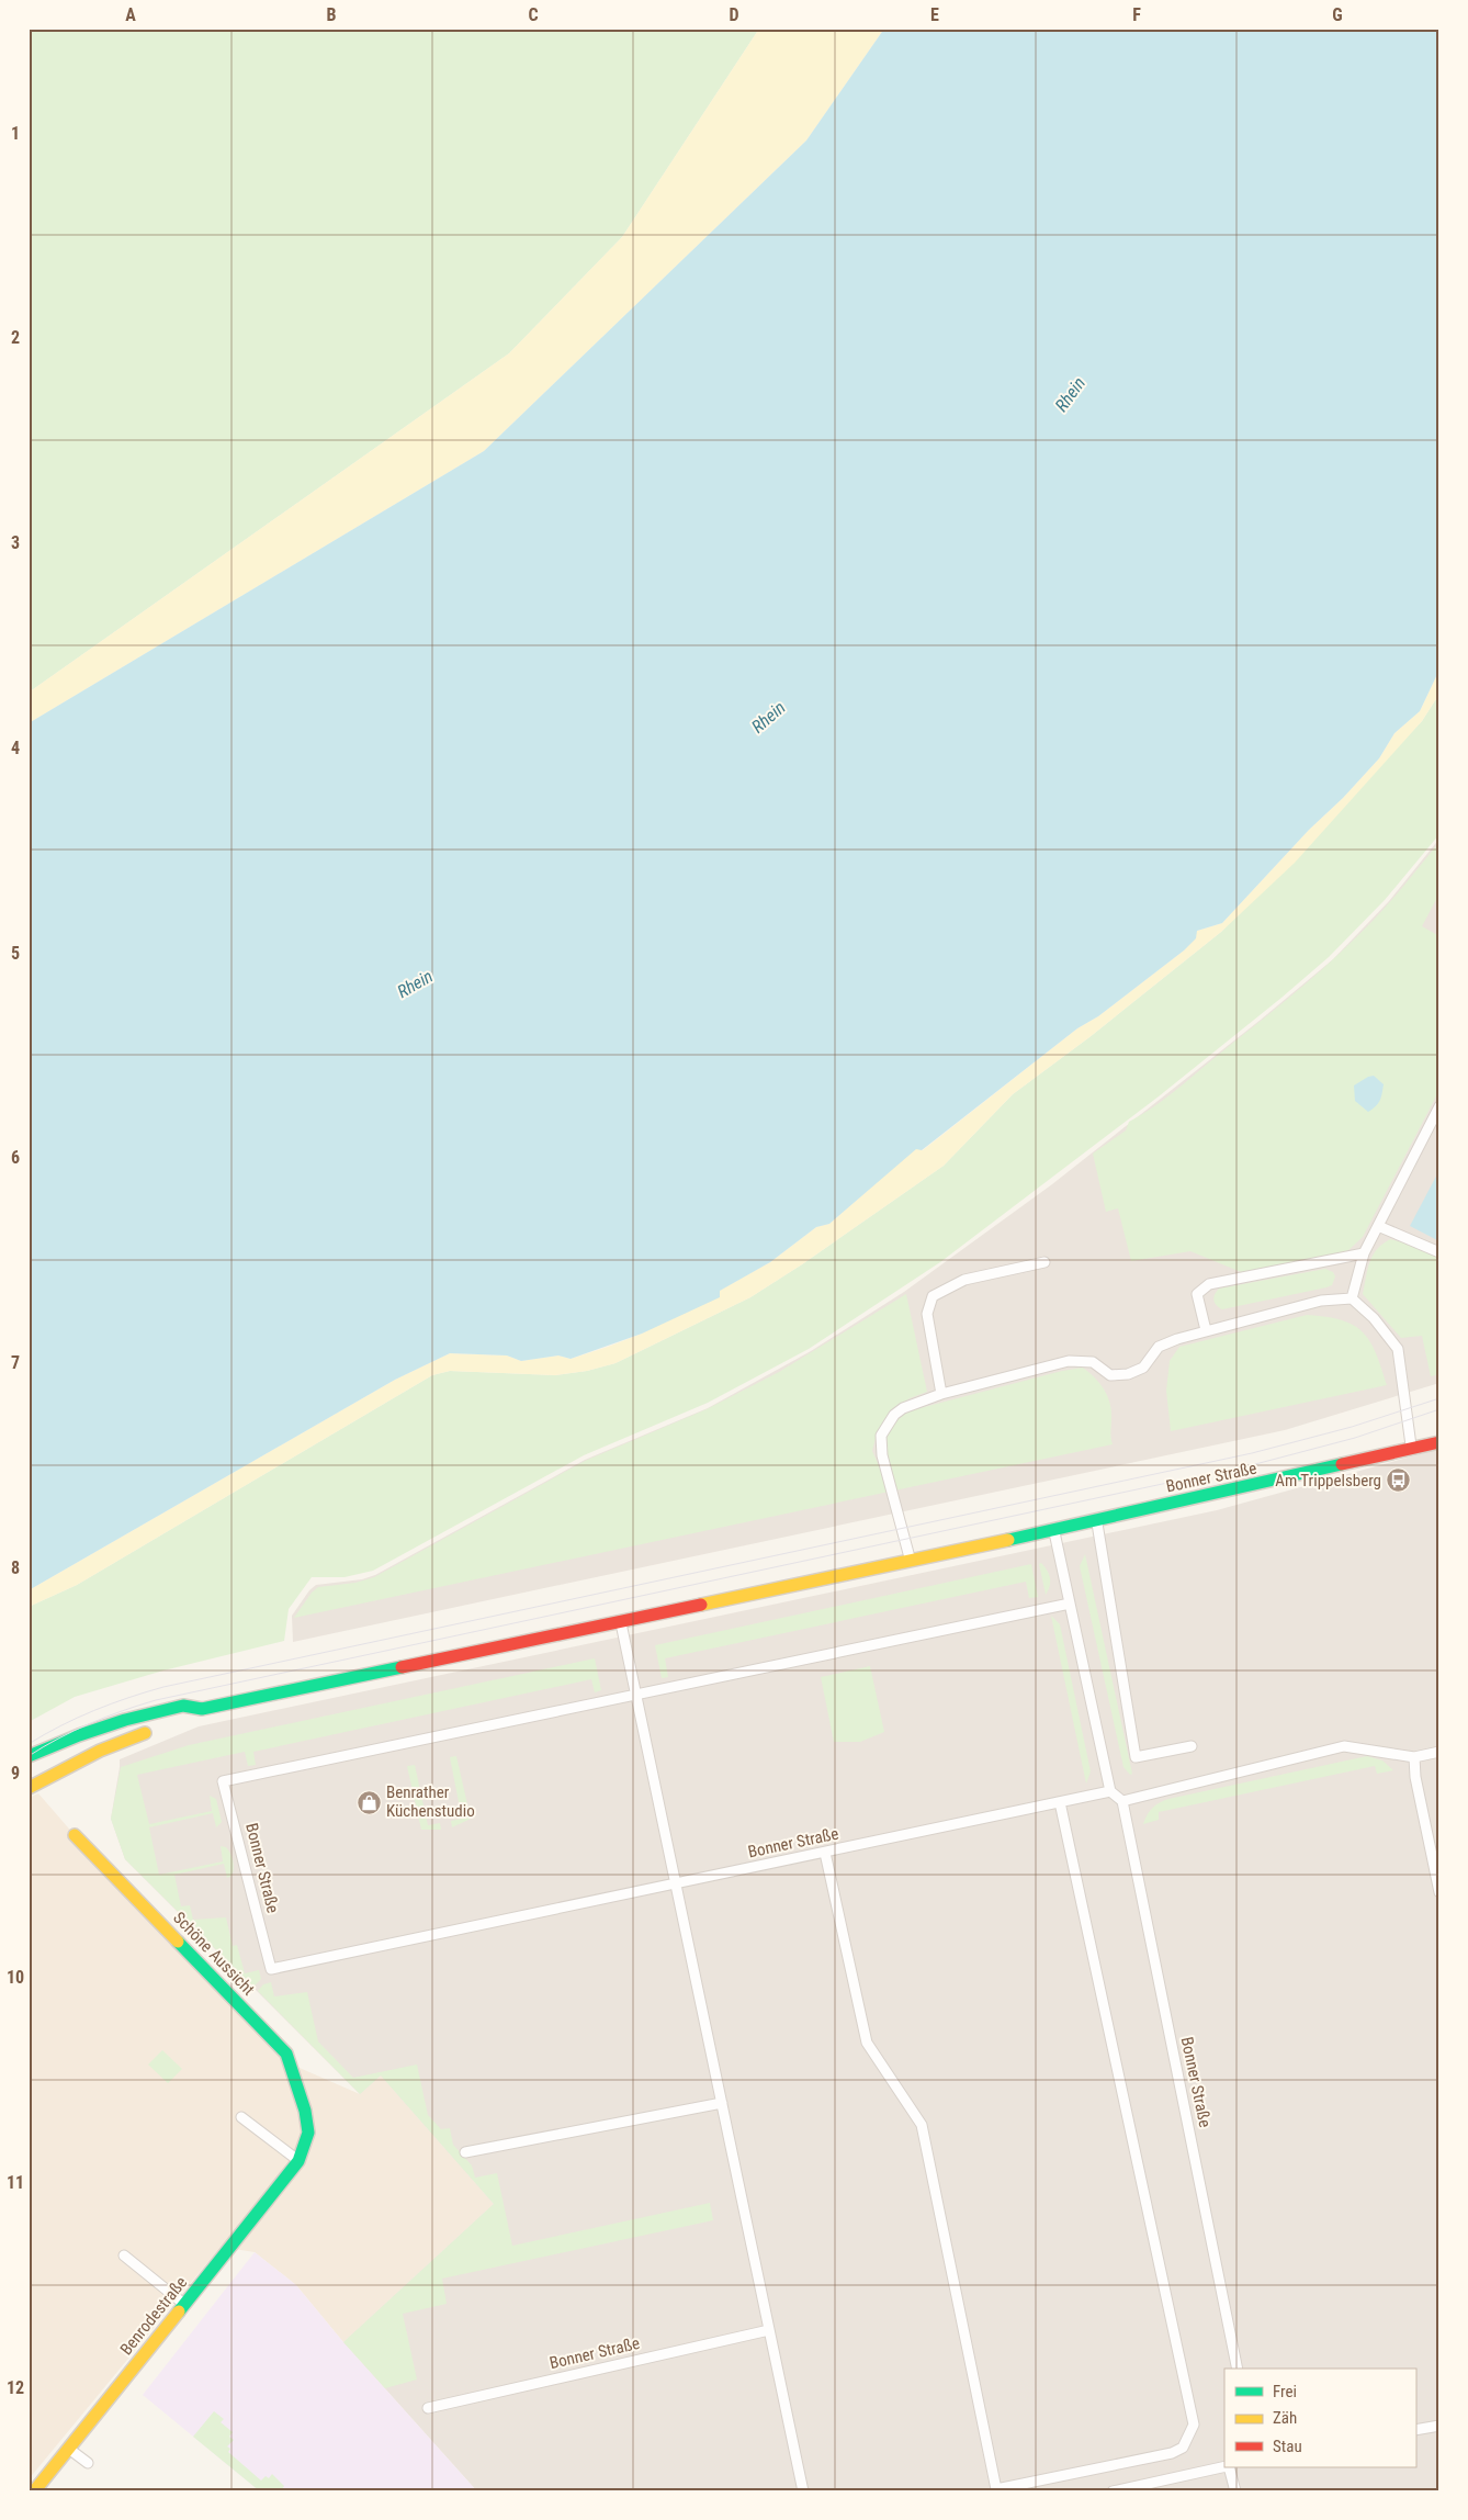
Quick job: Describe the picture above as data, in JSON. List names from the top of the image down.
{
  "streets": {
    "main road": ["Bonner Straße", "Schöne Aussicht", "Benrodestraße"]
  },
  "crossings": [
    ["Schöne Aussicht", "Benrodestraße"]
  ],
  "water": ["Rhein"],
  "places": {
    "bus stop": ["Am Trippelsberg"],
    "shop": ["Benrather Küchenstudio"]
  },
  "legend": ["Frei", "Zäh", "Stau"],
  "grid": {
    "columns": [
      "A",
      "B",
      "C",
      "D",
      "E",
      "F",
      "G"
    ],
    "rows": [
      "1",
      "2",
      "3",
      "4",
      "5",
      "6",
      "7",
      "8",
      "9",
      "10",
      "11",
      "12"
    ]
  }
}
